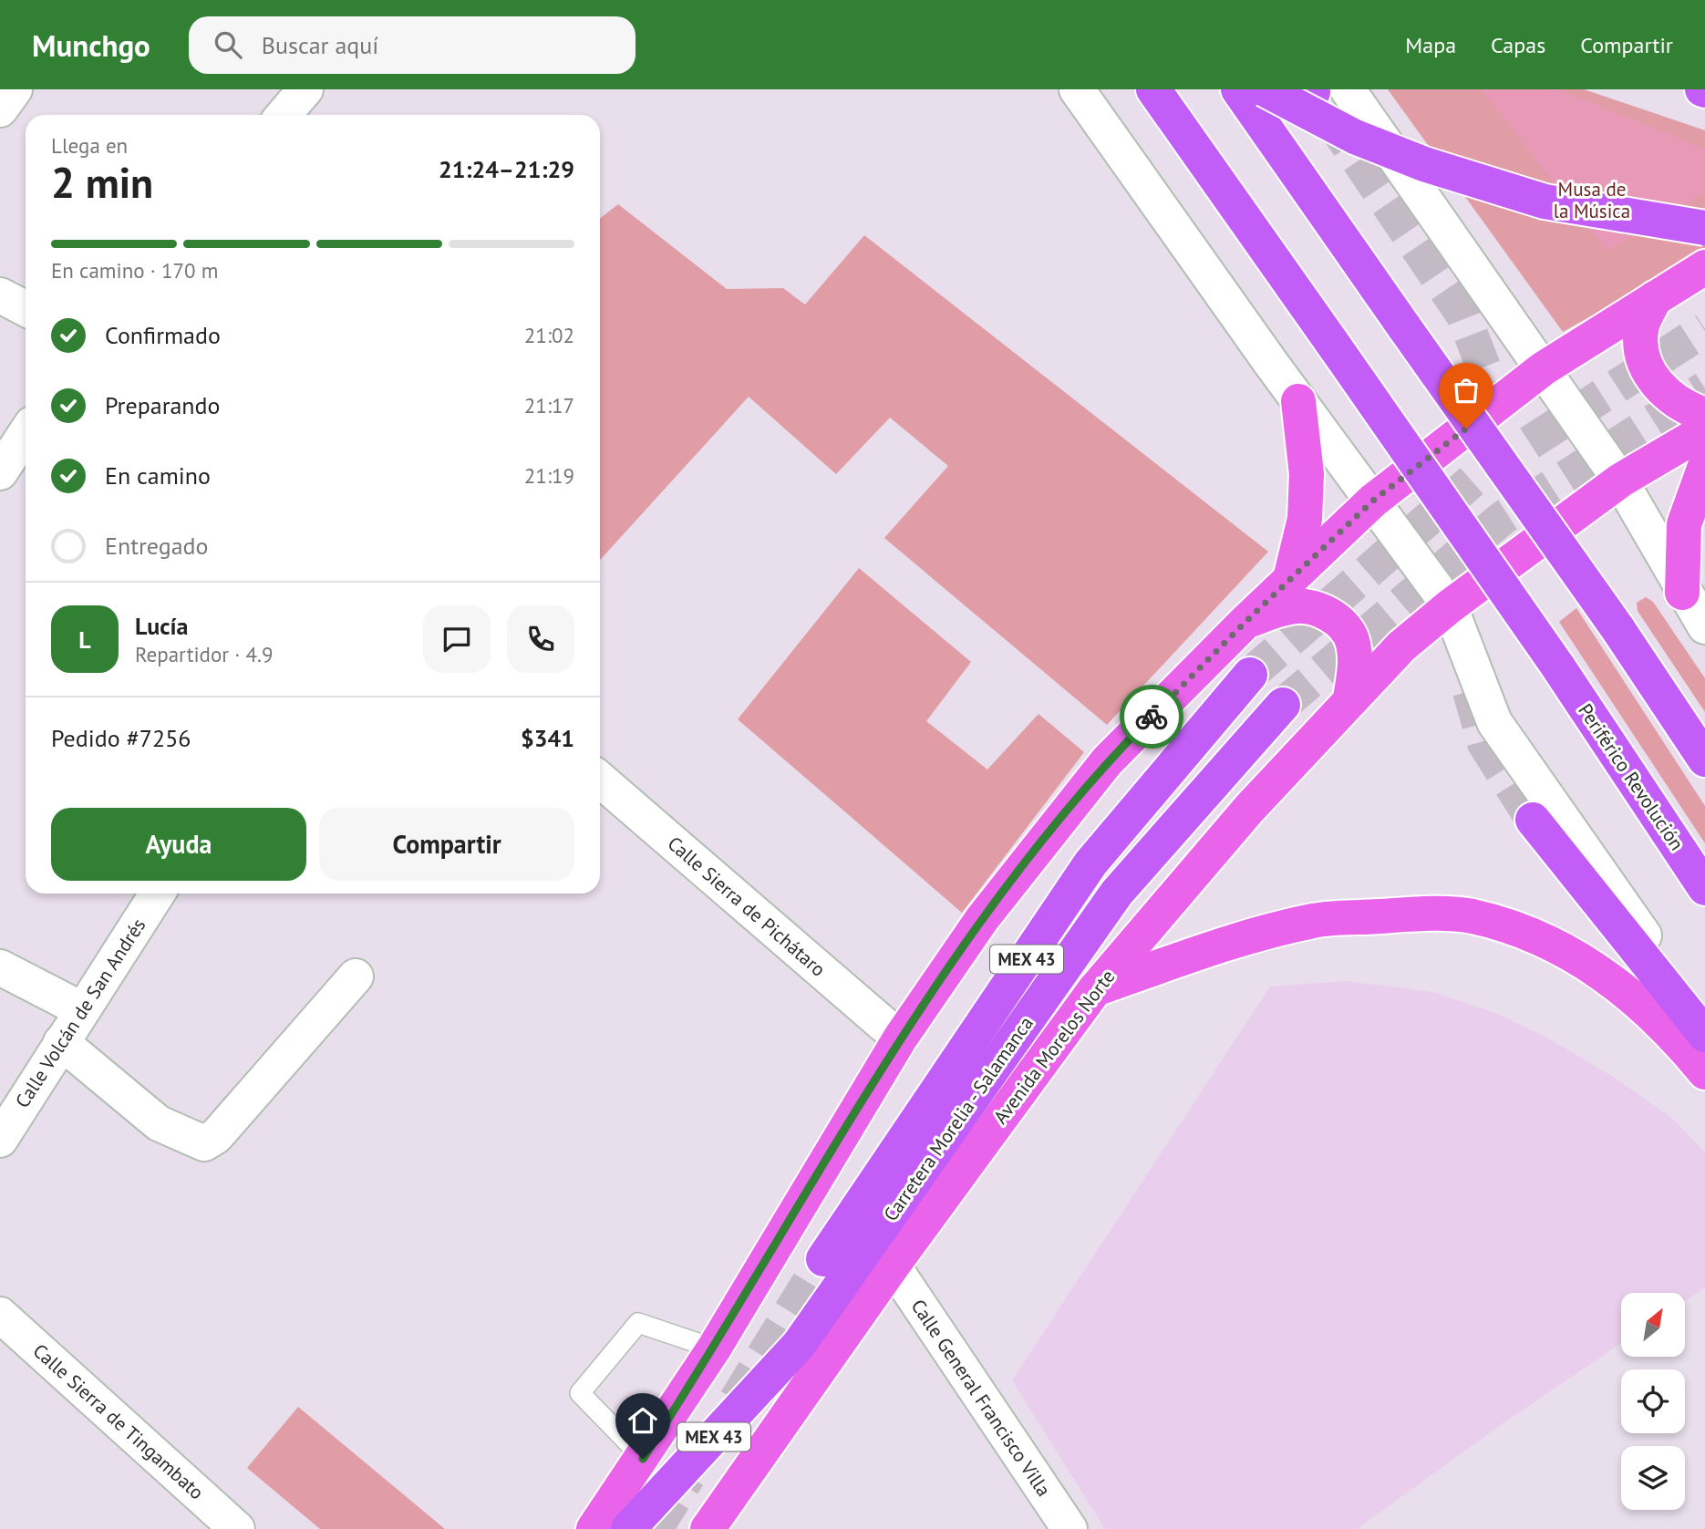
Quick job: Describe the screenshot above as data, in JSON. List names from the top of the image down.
{
  "streets": {
    "highway": ["Periférico Revolución", "MEX 43", "Carretera Morelia - Salamanca"],
    "main road": ["Avenida Morelos Norte"],
    "street": [
      "Calle Sierra de Pichátaro",
      "Calle Volcán de San Andrés",
      "Calle General Francisco Villa",
      "Calle Sierra de Tingambato"
    ]
  },
  "crossings": [
    ["Avenida Morelos Norte", "Calle General Francisco Villa"]
  ],
  "parks": ["Musa de la Música"],
  "north": "top right",
  "page": {
    "header": "Munchgo",
    "search": "Buscar aquí",
    "nav": ["Mapa", "Capas", "Compartir"],
    "heading": ["2 min", "Llega en", "21:24–21:29"],
    "panel": [
      "Lucía",
      "Repartidor · 4.9",
      "Pedido #7256",
      "$341"
    ],
    "bar": "En camino · 170 m",
    "list": [
      ["Confirmado", "21:02"],
      ["Preparando", "21:17"],
      ["En camino", "21:19"],
      "Entregado"
    ],
    "round": "L",
    "buttons": ["Ayuda", "Compartir"]
  }
}
